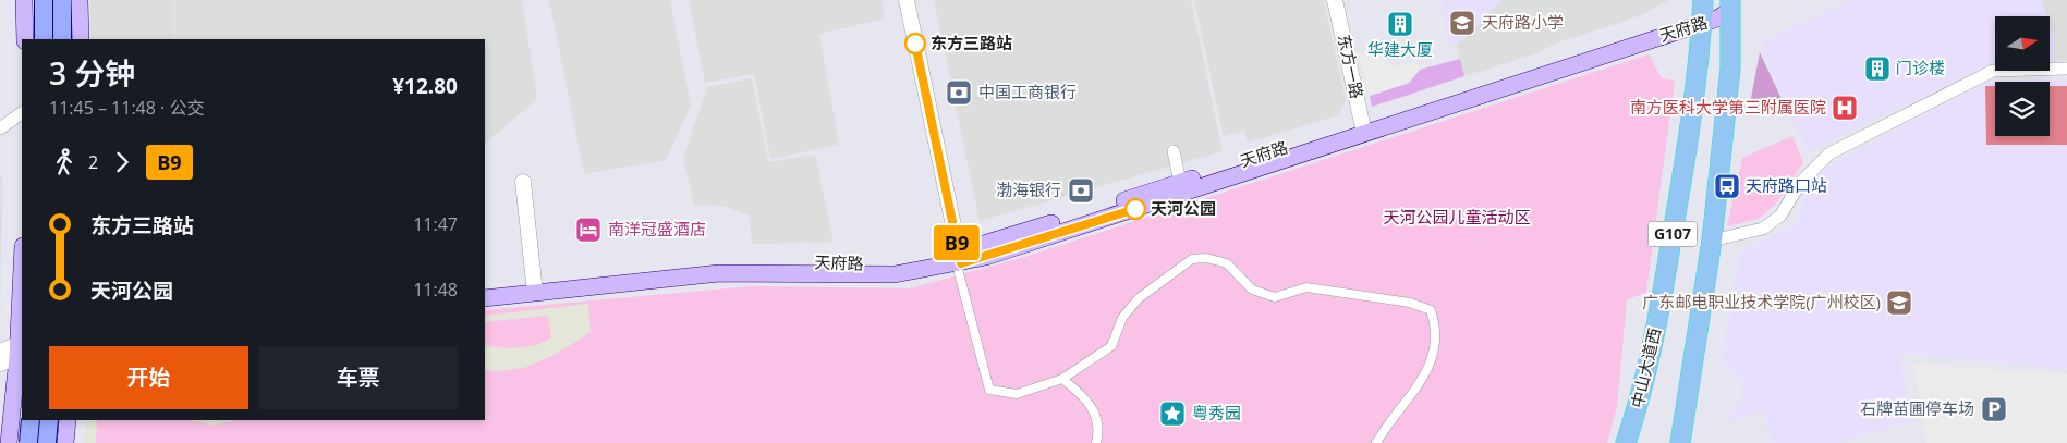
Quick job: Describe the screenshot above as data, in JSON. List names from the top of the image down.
{
  "streets": {
    "highway": ["G107", "中山大道西"],
    "main road": ["天府路"],
    "street": ["东方一路"]
  },
  "crossings": [
    ["天府路", "东方一路"],
    ["天府路", "G107"],
    ["天府路", "中山大道西"]
  ],
  "parks": ["天河公园儿童活动区"],
  "places": {
    "school or university": ["天府路小学", "广东邮电职业技术学院(广州校区)"],
    "building": ["华建大厦", "门诊楼"],
    "other": ["东方三路站", "天河公园"],
    "bank": ["中国工商银行", "渤海银行"],
    "hospital": ["南方医科大学第三附属医院"],
    "bus stop": ["天府路口站"],
    "hotel": ["南洋冠盛酒店"],
    "parking": ["石牌苗圃停车场"],
    "place": ["粤秀园"]
  },
  "lines": ["bus line B9"],
  "north": "right",
  "page": {
    "on_map": "B9",
    "heading": ["3 分钟", "11:45 – 11:48 · 公交", "¥12.80"],
    "legs": ["2", "B9"],
    "list": [
      {
        "name": "东方三路站",
        "value": "11:47"
      },
      {
        "name": "天河公园",
        "value": "11:48"
      }
    ],
    "buttons": ["开始", "车票"]
  }
}
